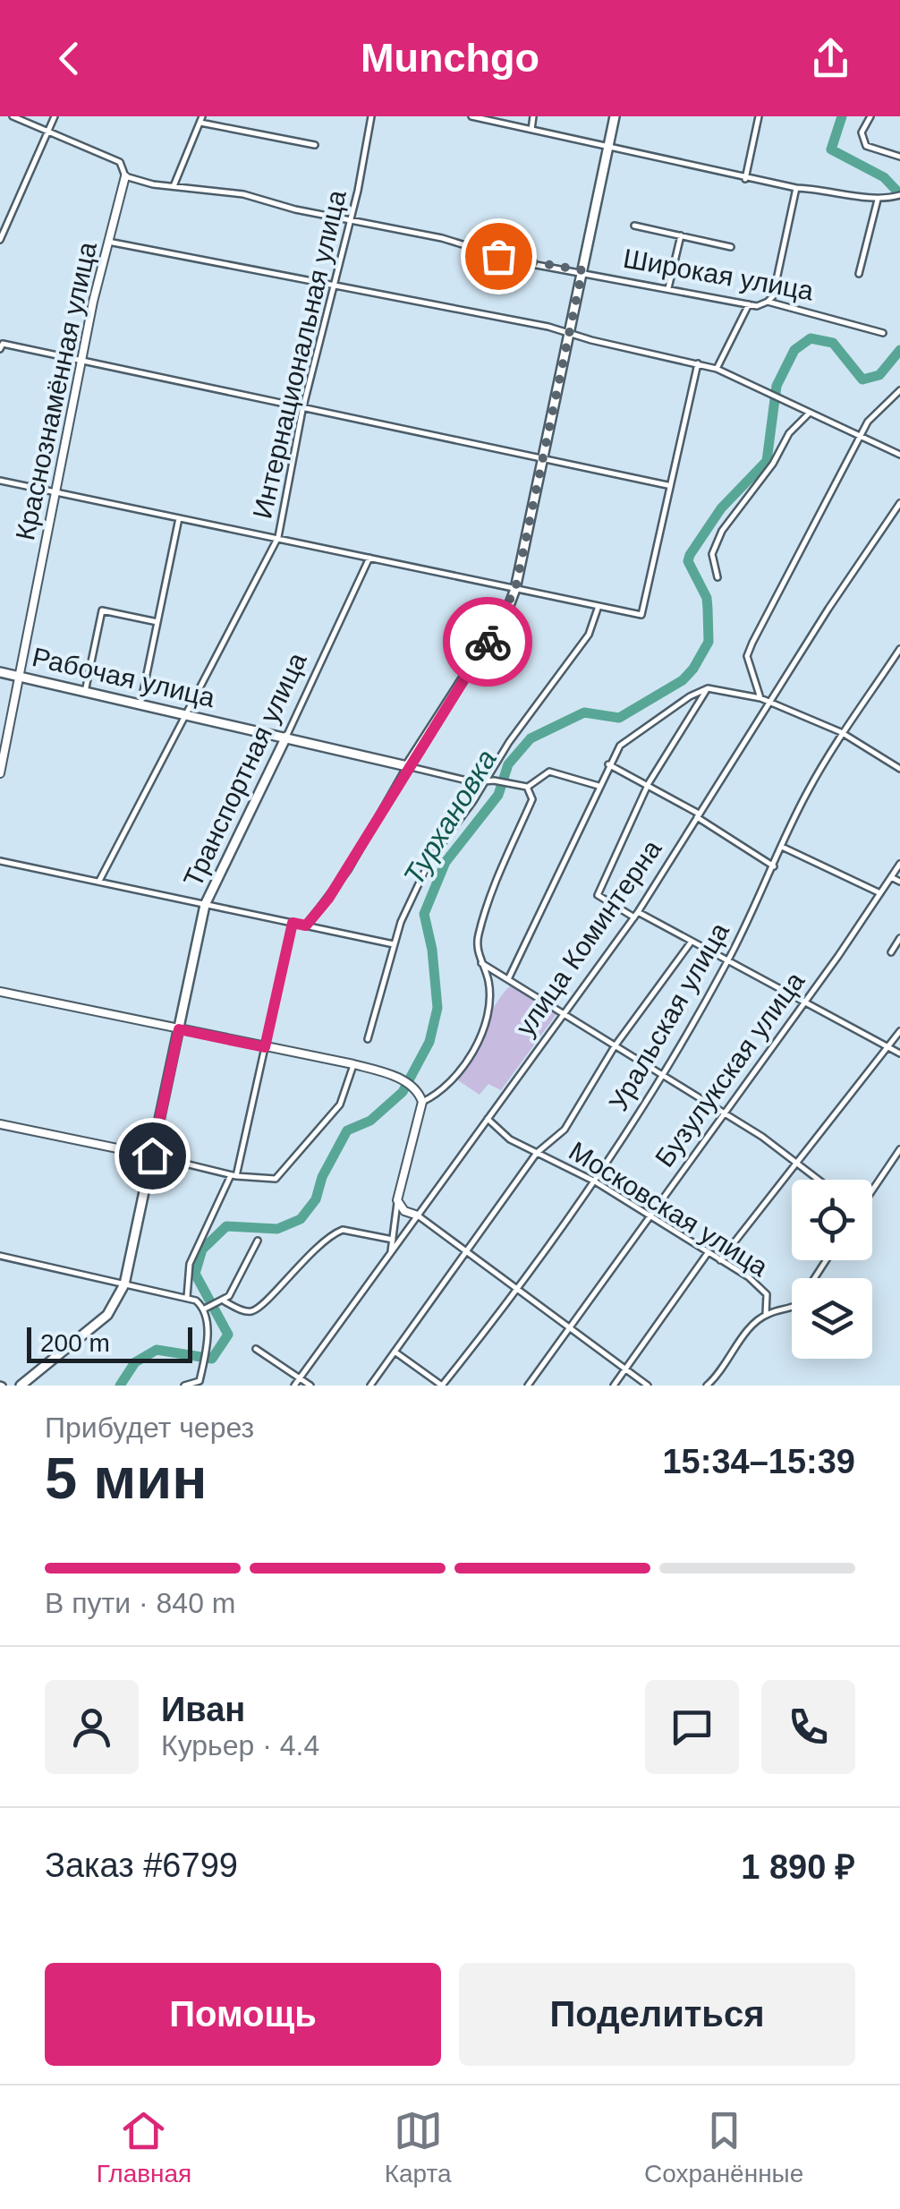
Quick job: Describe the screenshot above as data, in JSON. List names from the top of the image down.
{
  "streets": {
    "main road": ["Рабочая улица", "Транспортная улица"],
    "street": [
      "Широкая улица",
      "Интернациональная улица",
      "Краснознамённая улица",
      "улица Коминтерна",
      "Уральская улица",
      "Бузулукская улица",
      "Московская улица"
    ]
  },
  "crossings": [
    ["Широкая улица", "Интернациональная улица"],
    ["Широкая улица", "Краснознамённая улица"],
    ["Интернациональная улица", "Рабочая улица"],
    ["Краснознамённая улица", "Рабочая улица"],
    ["Рабочая улица", "Транспортная улица"],
    ["улица Коминтерна", "Московская улица"],
    ["Уральская улица", "Московская улица"],
    ["Бузулукская улица", "Московская улица"]
  ],
  "water": ["Турхановка"],
  "scale_bar": "200 m",
  "page": {
    "header": "Munchgo",
    "scale": "200 m",
    "heading": ["5 мин", "Прибудет через", "15:34–15:39"],
    "panel": [
      "Иван",
      "Курьер · 4.4",
      "Заказ #6799",
      "1 890 ₽"
    ],
    "bar": "В пути · 840 m",
    "buttons": ["Помощь", "Поделиться"],
    "tabs": ["Главная", "Карта", "Сохранённые"]
  }
}
